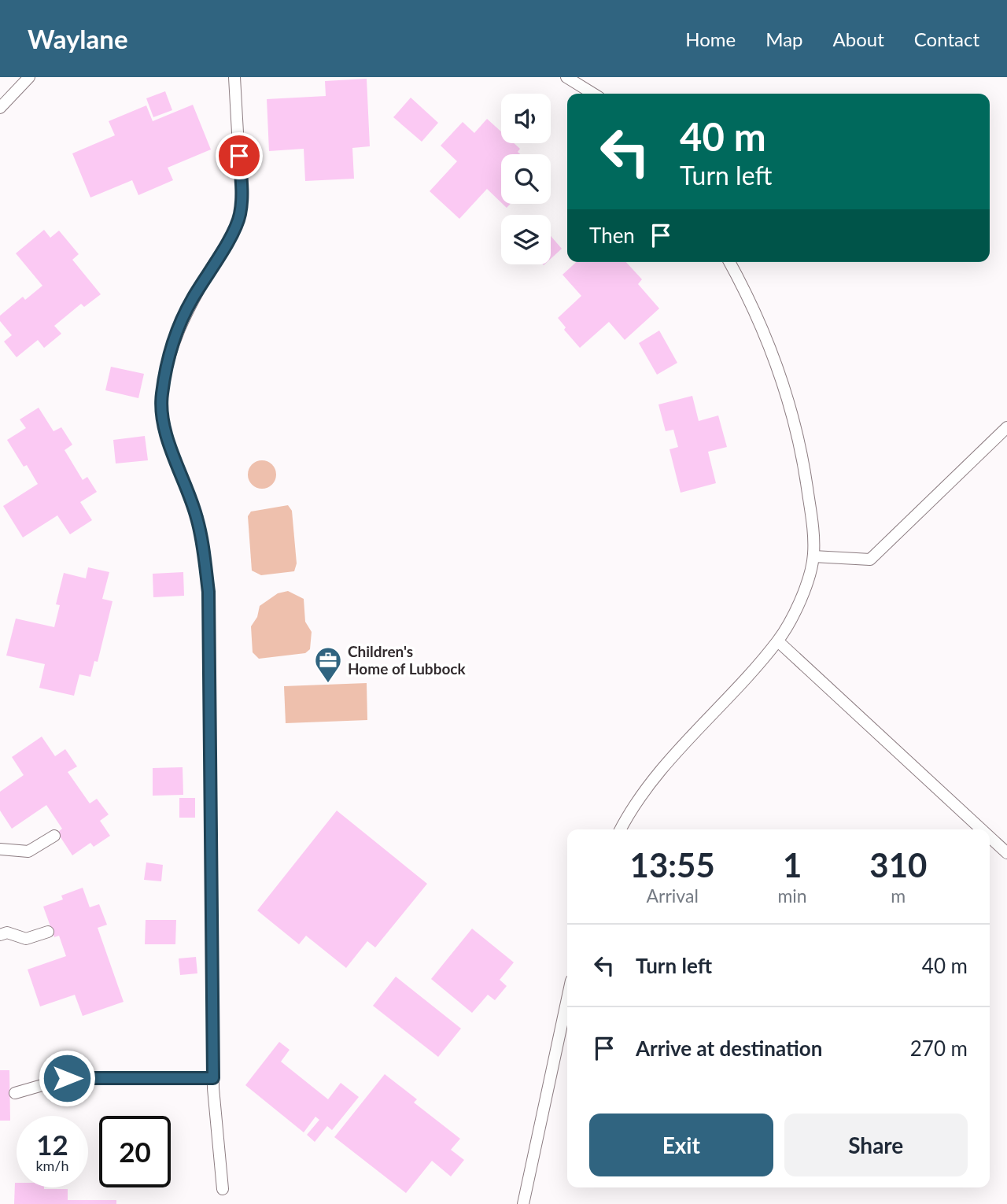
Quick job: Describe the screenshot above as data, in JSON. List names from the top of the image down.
{
  "places": {
    "office": ["Children's Home of Lubbock"]
  },
  "page": {
    "header": "Waylane",
    "nav": [
      "Home",
      "Map",
      "About",
      "Contact"
    ],
    "turn": ["40 m", "Turn left"],
    "then": "Then",
    "eta": [
      "13:55",
      "Arrival",
      "1",
      "min",
      "310",
      "m"
    ],
    "list": [
      {
        "name": "Turn left",
        "value": "40 m"
      },
      {
        "name": "Arrive at destination",
        "value": "270 m"
      }
    ],
    "buttons": ["Exit", "Share"],
    "speed": "12 km/h",
    "limit": "20"
  }
}
